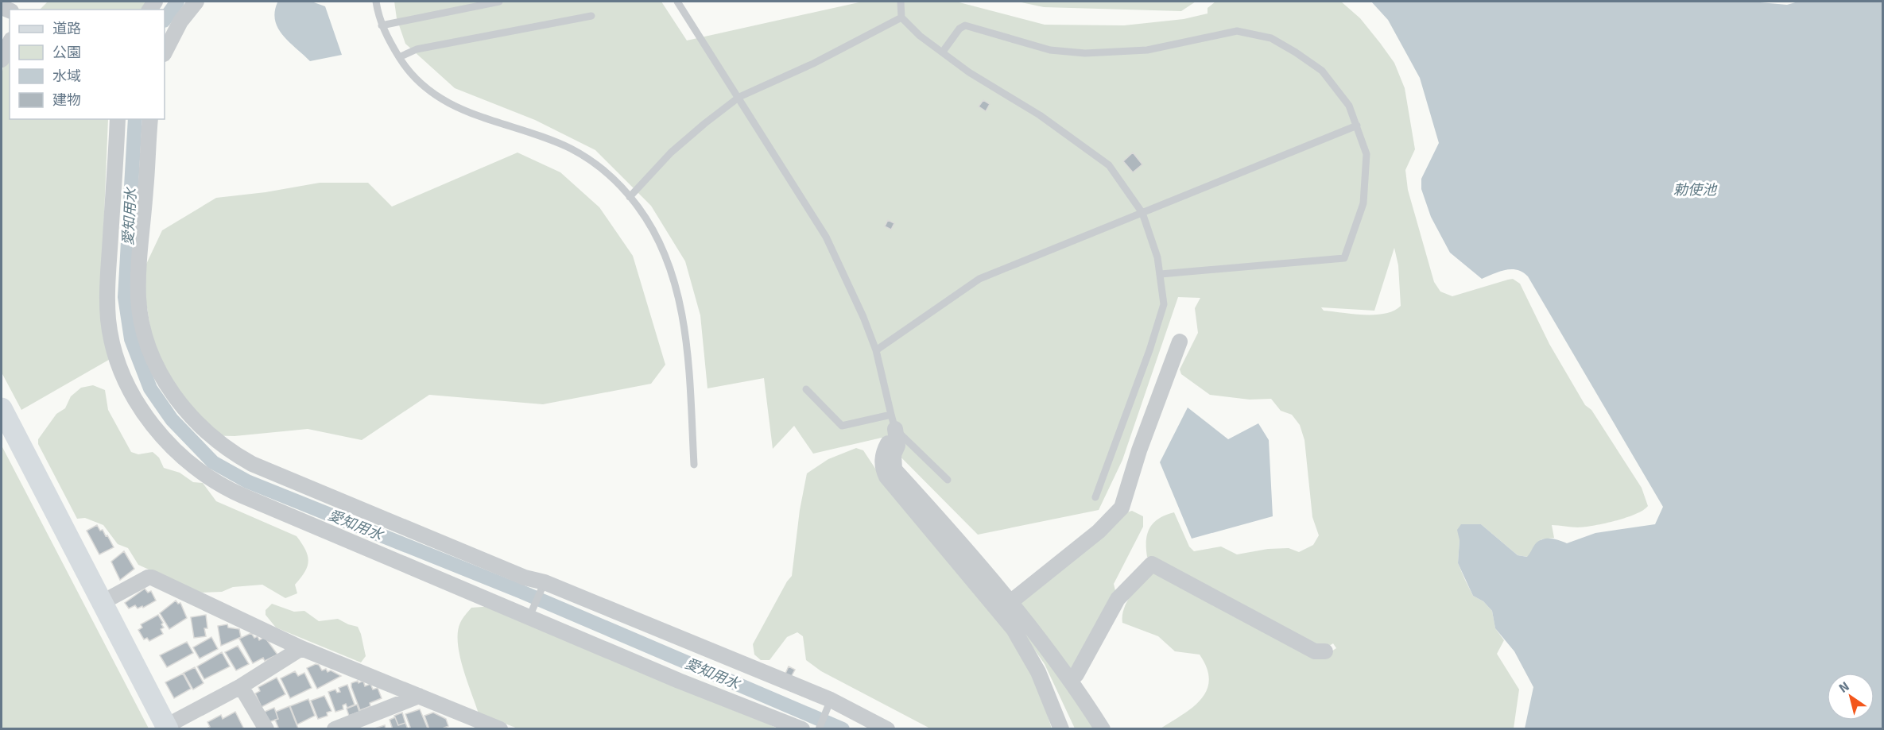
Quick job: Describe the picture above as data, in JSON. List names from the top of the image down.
{
  "water": ["勅使池", "愛知用水"],
  "legend": [
    "道路",
    "公園",
    "水域",
    "建物"
  ],
  "north": "top left"
}
